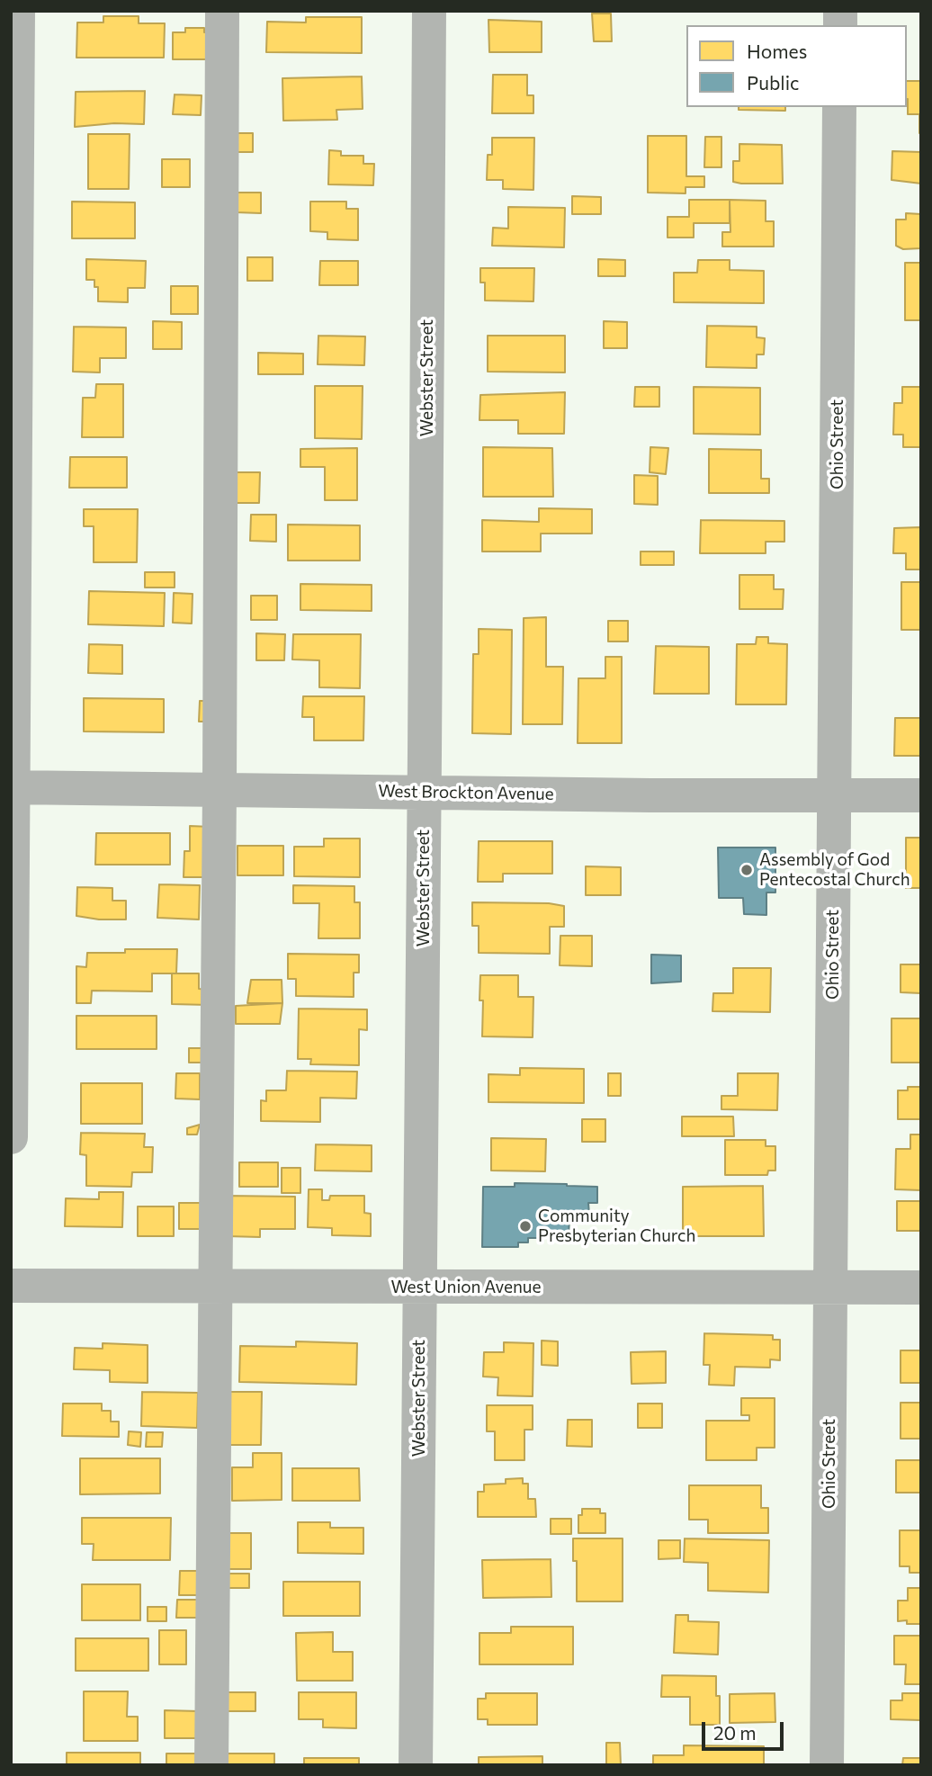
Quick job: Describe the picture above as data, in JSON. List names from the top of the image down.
{
  "streets": {
    "street": [
      "Webster Street",
      "Ohio Street",
      "West Brockton Avenue",
      "West Union Avenue"
    ]
  },
  "crossings": [
    ["Webster Street", "West Brockton Avenue"],
    ["Webster Street", "West Union Avenue"],
    ["Ohio Street", "West Brockton Avenue"],
    ["Ohio Street", "West Union Avenue"]
  ],
  "places": ["Assembly of God Pentecostal Church", "Community Presbyterian Church"],
  "legend": ["Homes", "Public"],
  "scale_bar": "20 m"
}
